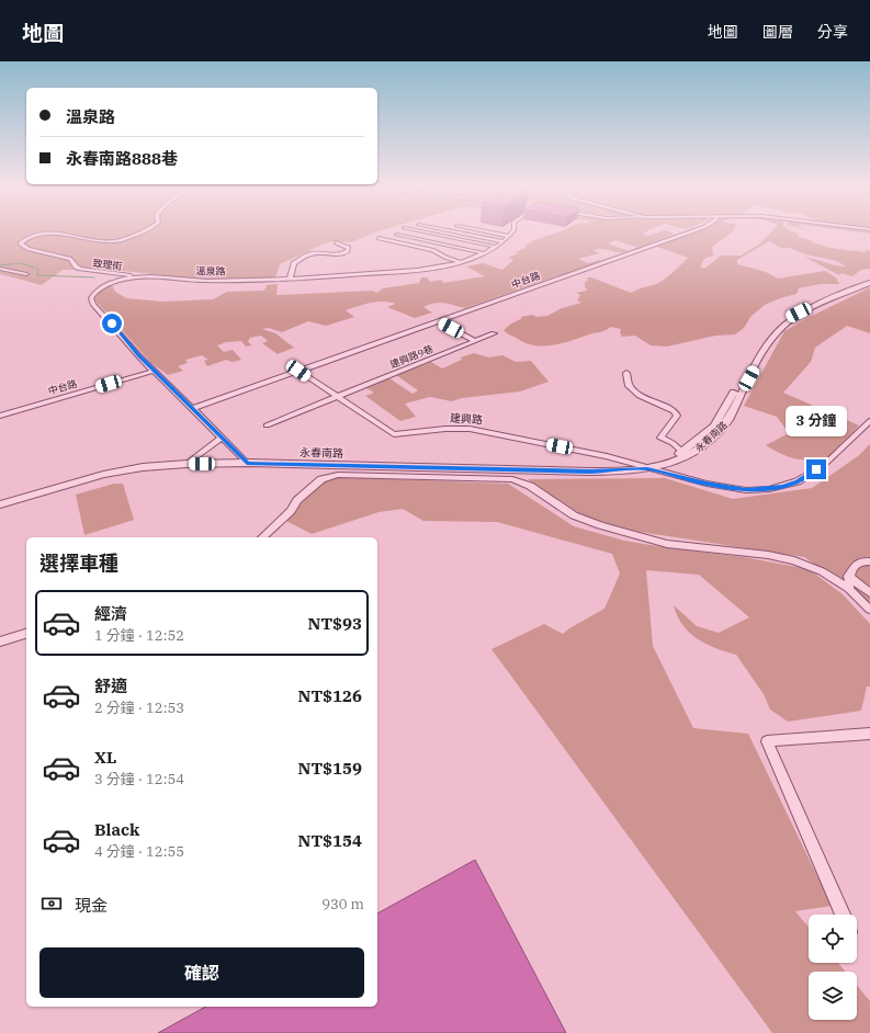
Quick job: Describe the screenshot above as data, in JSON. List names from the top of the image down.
{
  "streets": {
    "street": [
      "致理街",
      "溫泉路",
      "中台路",
      "建興路9巷",
      "建興路",
      "永春南路"
    ]
  },
  "crossings": [
    ["致理街", "溫泉路"],
    ["溫泉路", "中台路"],
    ["溫泉路", "永春南路"],
    ["中台路", "建興路"],
    ["建興路9巷", "建興路"],
    ["建興路", "永春南路"]
  ],
  "page": {
    "header": "地圖",
    "nav": ["地圖", "圖層", "分享"],
    "banner": ["溫泉路", "永春南路888巷"],
    "bubble": "3 分鐘",
    "heading": "選擇車種",
    "list": [
      {
        "name": "經濟",
        "note": "1 分鐘 · 12:52",
        "value": "NT$93"
      },
      {
        "name": "舒適",
        "note": "2 分鐘 · 12:53",
        "value": "NT$126"
      },
      {
        "name": "XL",
        "note": "3 分鐘 · 12:54",
        "value": "NT$159"
      },
      {
        "name": "Black",
        "note": "4 分鐘 · 12:55",
        "value": "NT$154"
      }
    ],
    "pay": ["現金", "930 m"],
    "buttons": "確認"
  }
}
